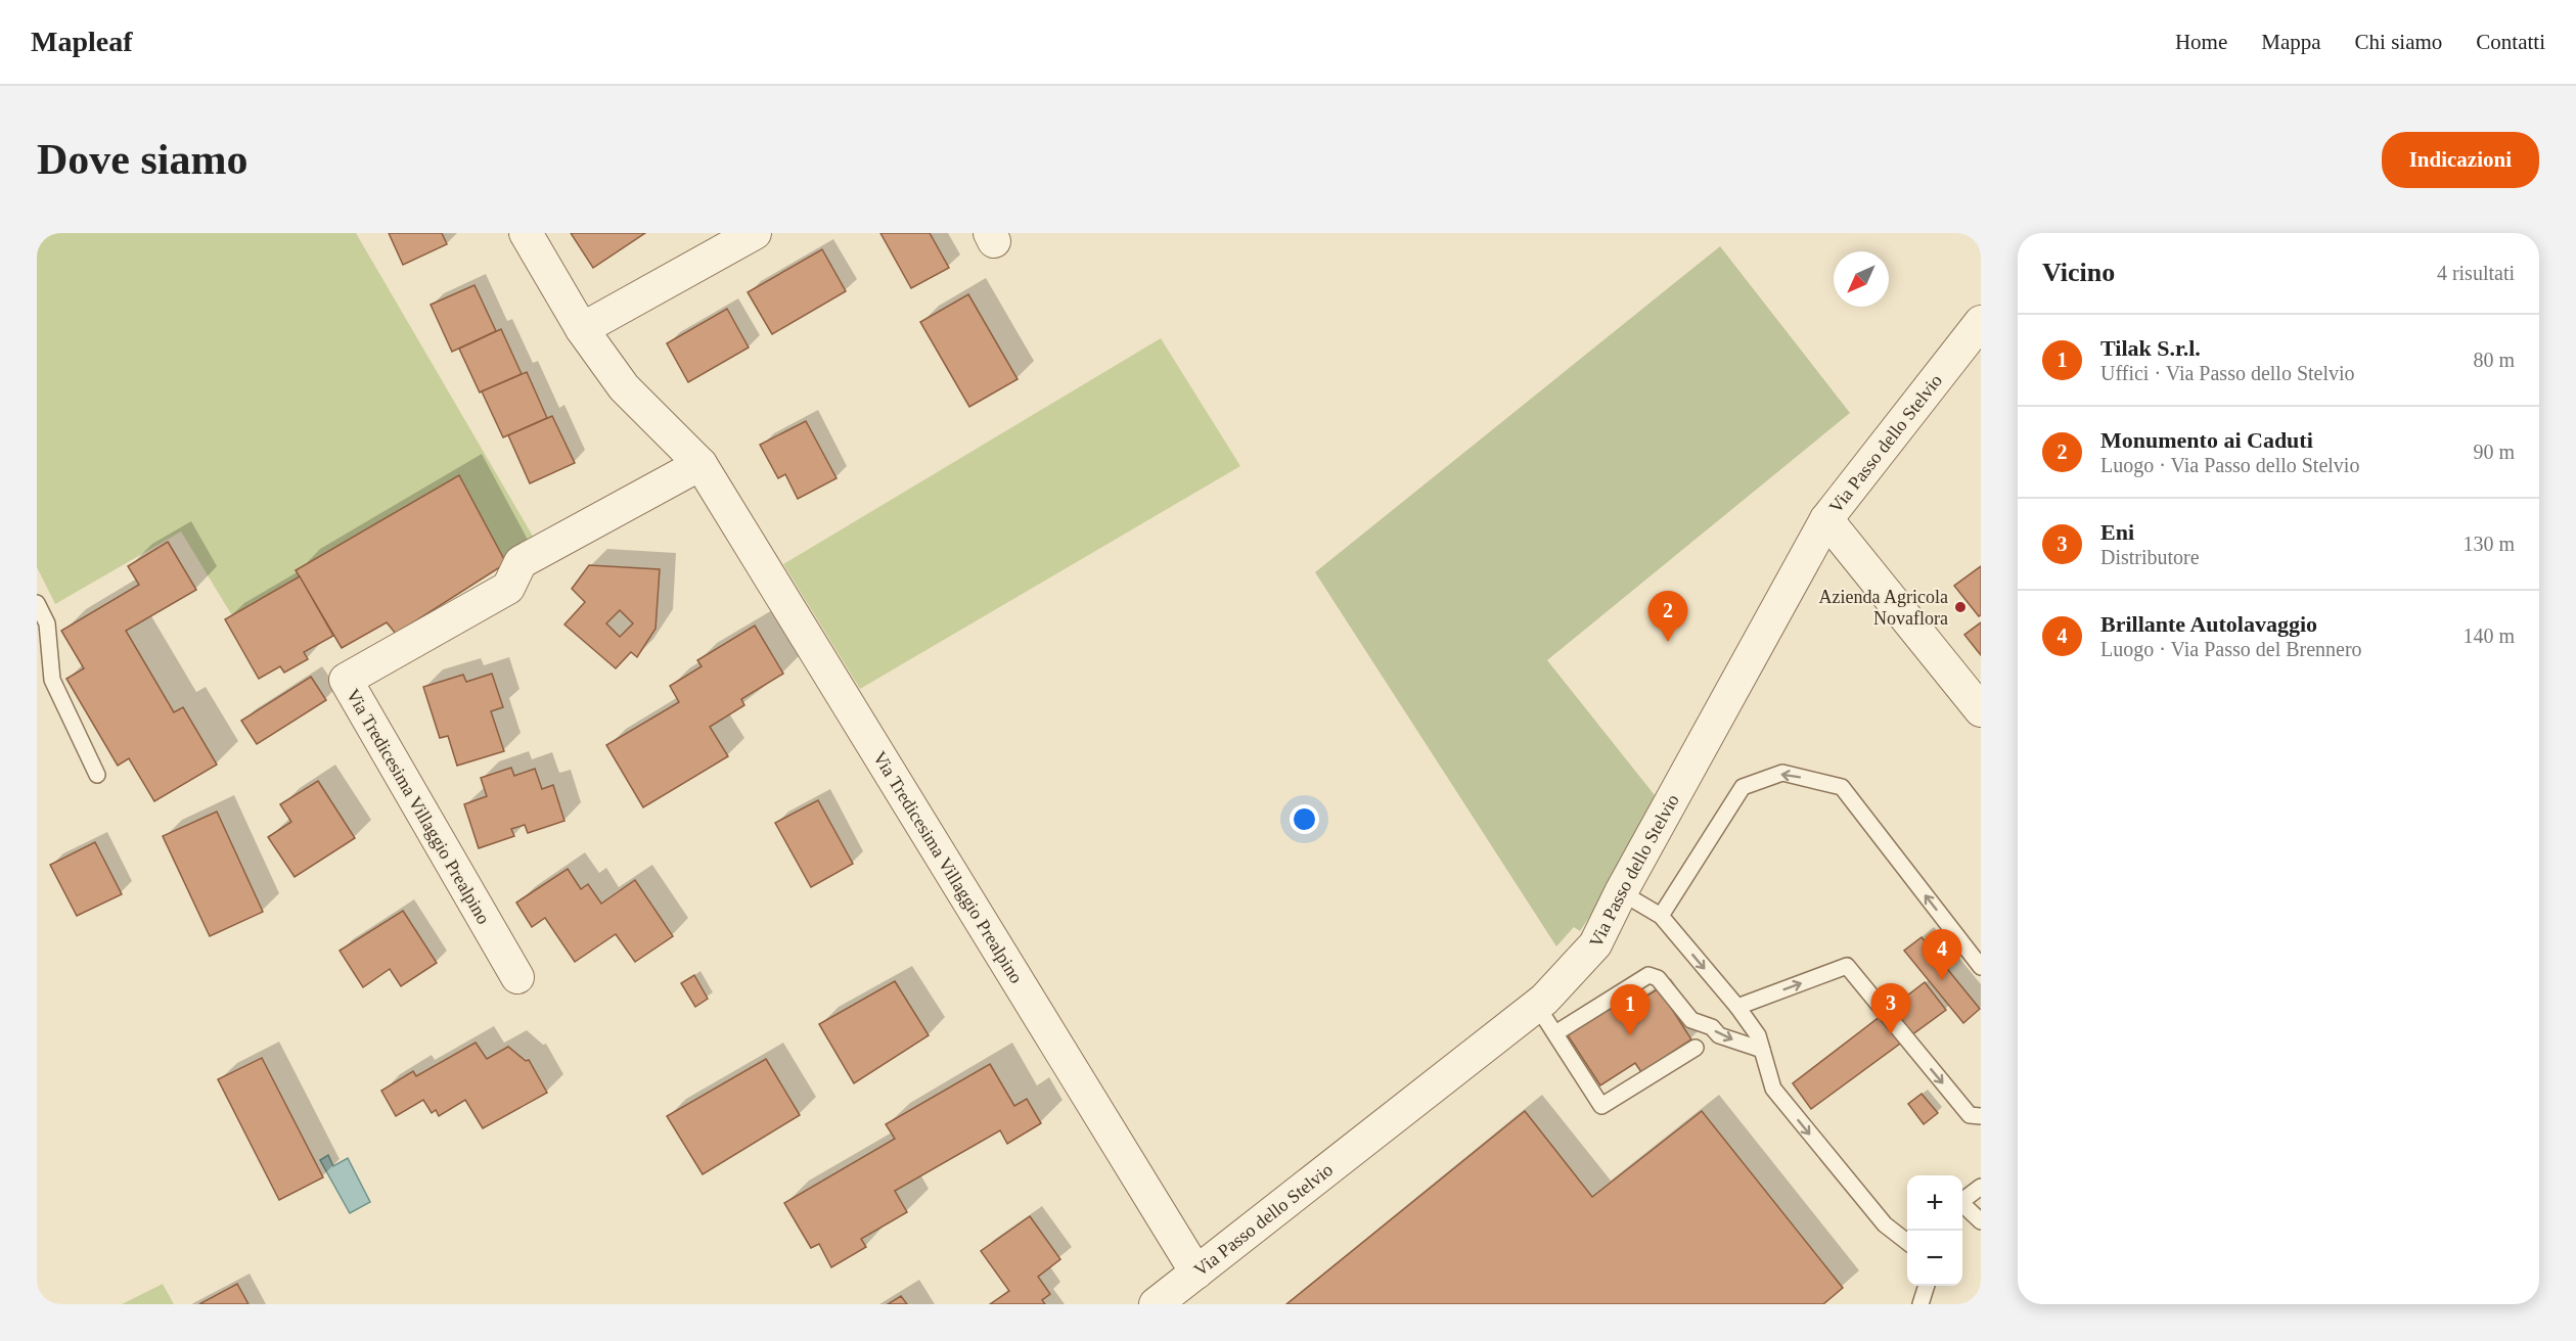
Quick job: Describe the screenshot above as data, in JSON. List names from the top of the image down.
{
  "streets": {
    "street": ["Via Passo dello Stelvio", "Via Tredicesima Villaggio Prealpino"]
  },
  "crossings": [
    ["Via Passo dello Stelvio", "Via Tredicesima Villaggio Prealpino"]
  ],
  "places": ["Azienda Agricola Novaflora"],
  "north": "bottom left",
  "page": {
    "header": "Mapleaf",
    "nav": [
      "Home",
      "Mappa",
      "Chi siamo",
      "Contatti"
    ],
    "buttons": "Indicazioni",
    "title": "Dove siamo",
    "heading": ["Vicino", "4 risultati"],
    "list": [
      {
        "mark": "1",
        "name": "Tilak S.r.l.",
        "note": "Uffici · Via Passo dello Stelvio",
        "value": "80 m"
      },
      {
        "mark": "2",
        "name": "Monumento ai Caduti",
        "note": "Luogo · Via Passo dello Stelvio",
        "value": "90 m"
      },
      {
        "mark": "3",
        "name": "Eni",
        "note": "Distributore",
        "value": "130 m"
      },
      {
        "mark": "4",
        "name": "Brillante Autolavaggio",
        "note": "Luogo · Via Passo del Brennero",
        "value": "140 m"
      }
    ],
    "pins": [
      "2",
      "4",
      "3",
      "1"
    ],
    "map_buttons": ["+", "−"]
  }
}
